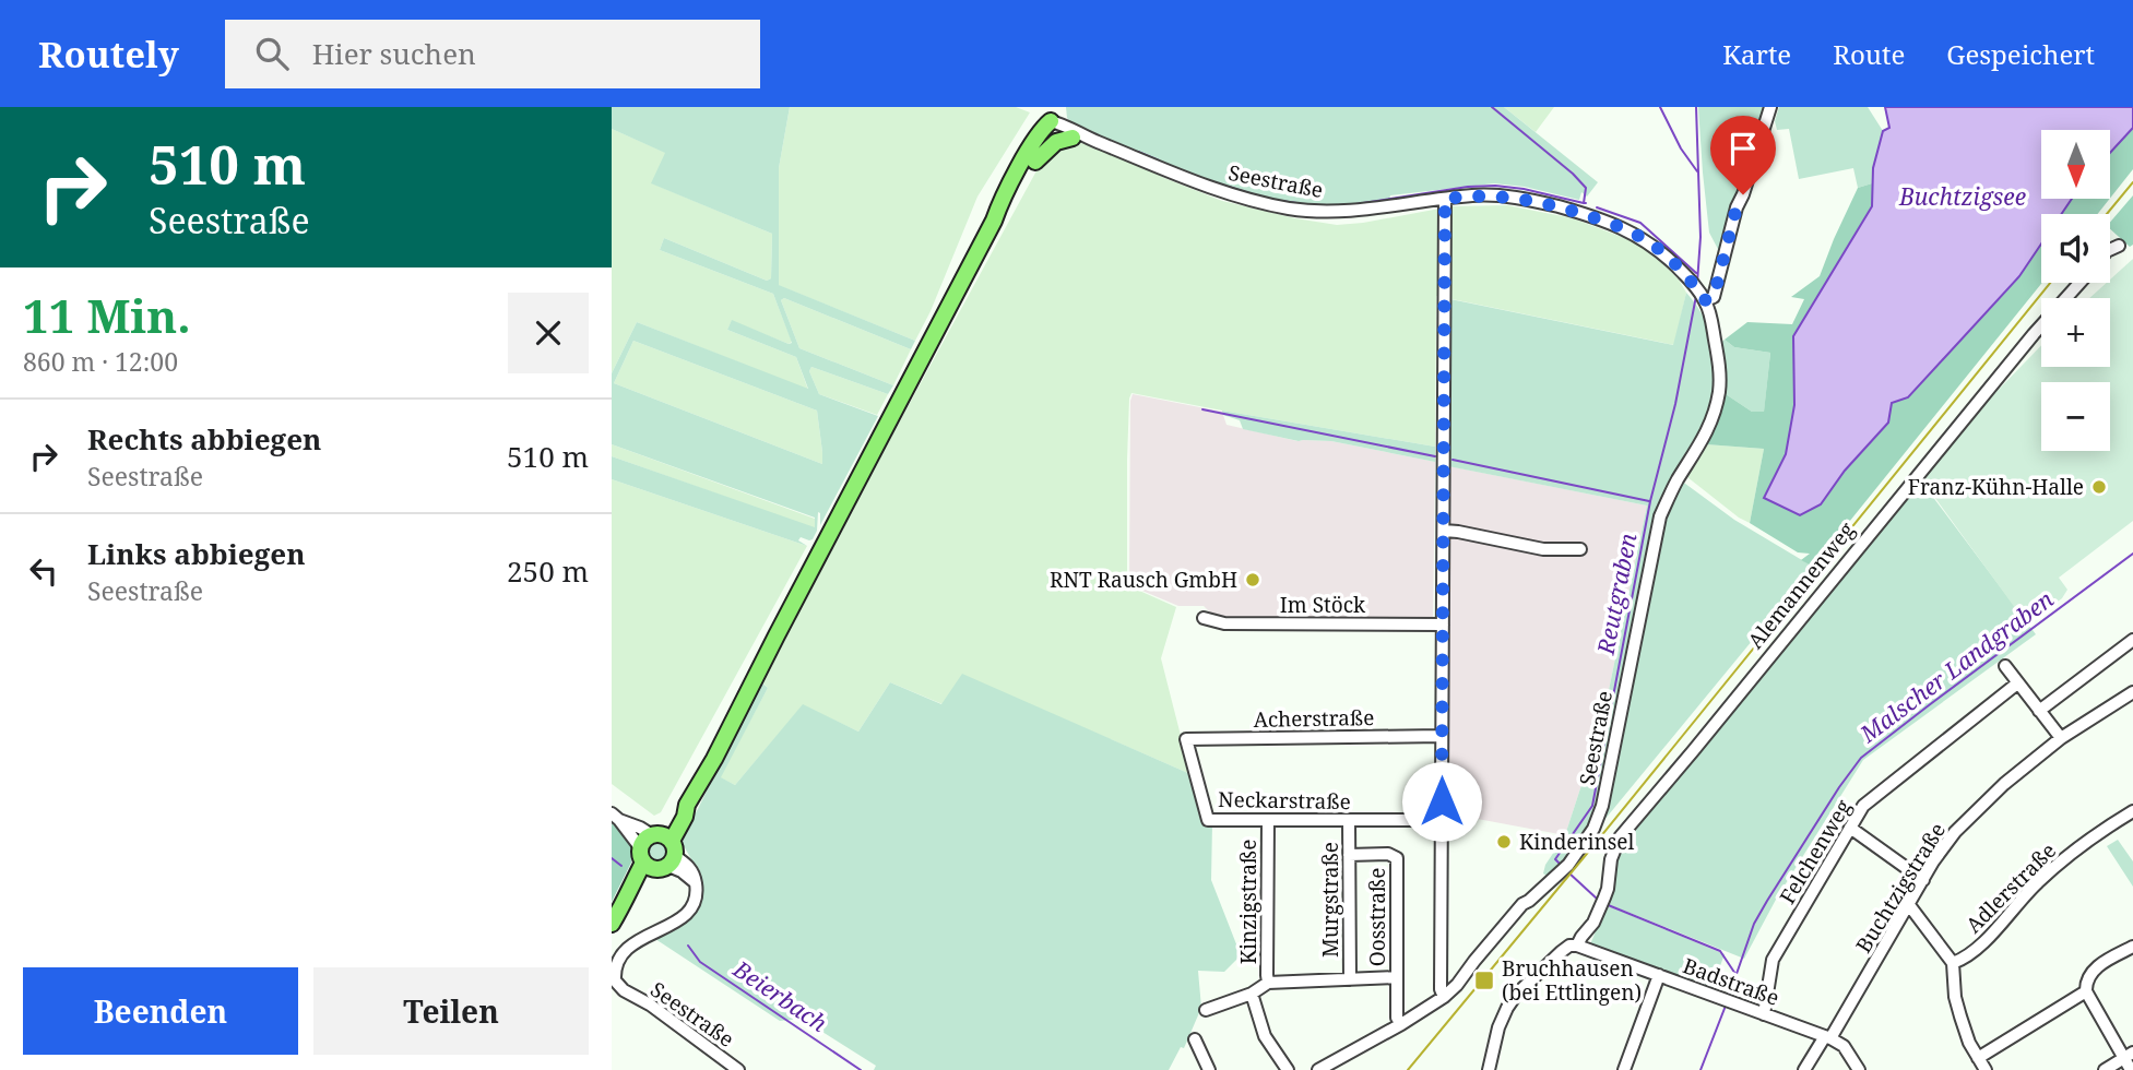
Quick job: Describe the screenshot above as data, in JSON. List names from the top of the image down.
{
  "streets": {
    "street": [
      "Seestraße",
      "Alemannenweg",
      "Im Stöck",
      "Acherstraße",
      "Neckarstraße",
      "Felchenweg",
      "Buchtzigstraße",
      "Adlerstraße",
      "Murgstraße",
      "Kinzigstraße",
      "Oosstraße",
      "Badstraße"
    ]
  },
  "crossings": [
    ["Seestraße", "Oosstraße"],
    ["Alemannenweg", "Badstraße"],
    ["Acherstraße", "Neckarstraße"],
    ["Neckarstraße", "Murgstraße"],
    ["Neckarstraße", "Kinzigstraße"],
    ["Felchenweg", "Badstraße"],
    ["Buchtzigstraße", "Badstraße"],
    ["Murgstraße", "Oosstraße"]
  ],
  "water": [
    "Buchtzigsee",
    "Reutgraben",
    "Malscher Landgraben",
    "Beierbach"
  ],
  "places": {
    "other": ["Franz-Kühn-Halle", "RNT Rausch GmbH", "Kinderinsel"],
    "transit": ["Bruchhausen (bei Ettlingen)"]
  },
  "north": "bottom",
  "page": {
    "header": "Routely",
    "search": "Hier suchen",
    "nav": ["Karte", "Route", "Gespeichert"],
    "turn": ["510 m", "Seestraße"],
    "map_buttons": ["+", "−"],
    "heading": ["11 Min.", "860 m · 12:00"],
    "list": [
      {
        "name": "Rechts abbiegen",
        "note": "Seestraße",
        "value": "510 m"
      },
      {
        "name": "Links abbiegen",
        "note": "Seestraße",
        "value": "250 m"
      }
    ],
    "buttons": ["Beenden", "Teilen"]
  }
}
